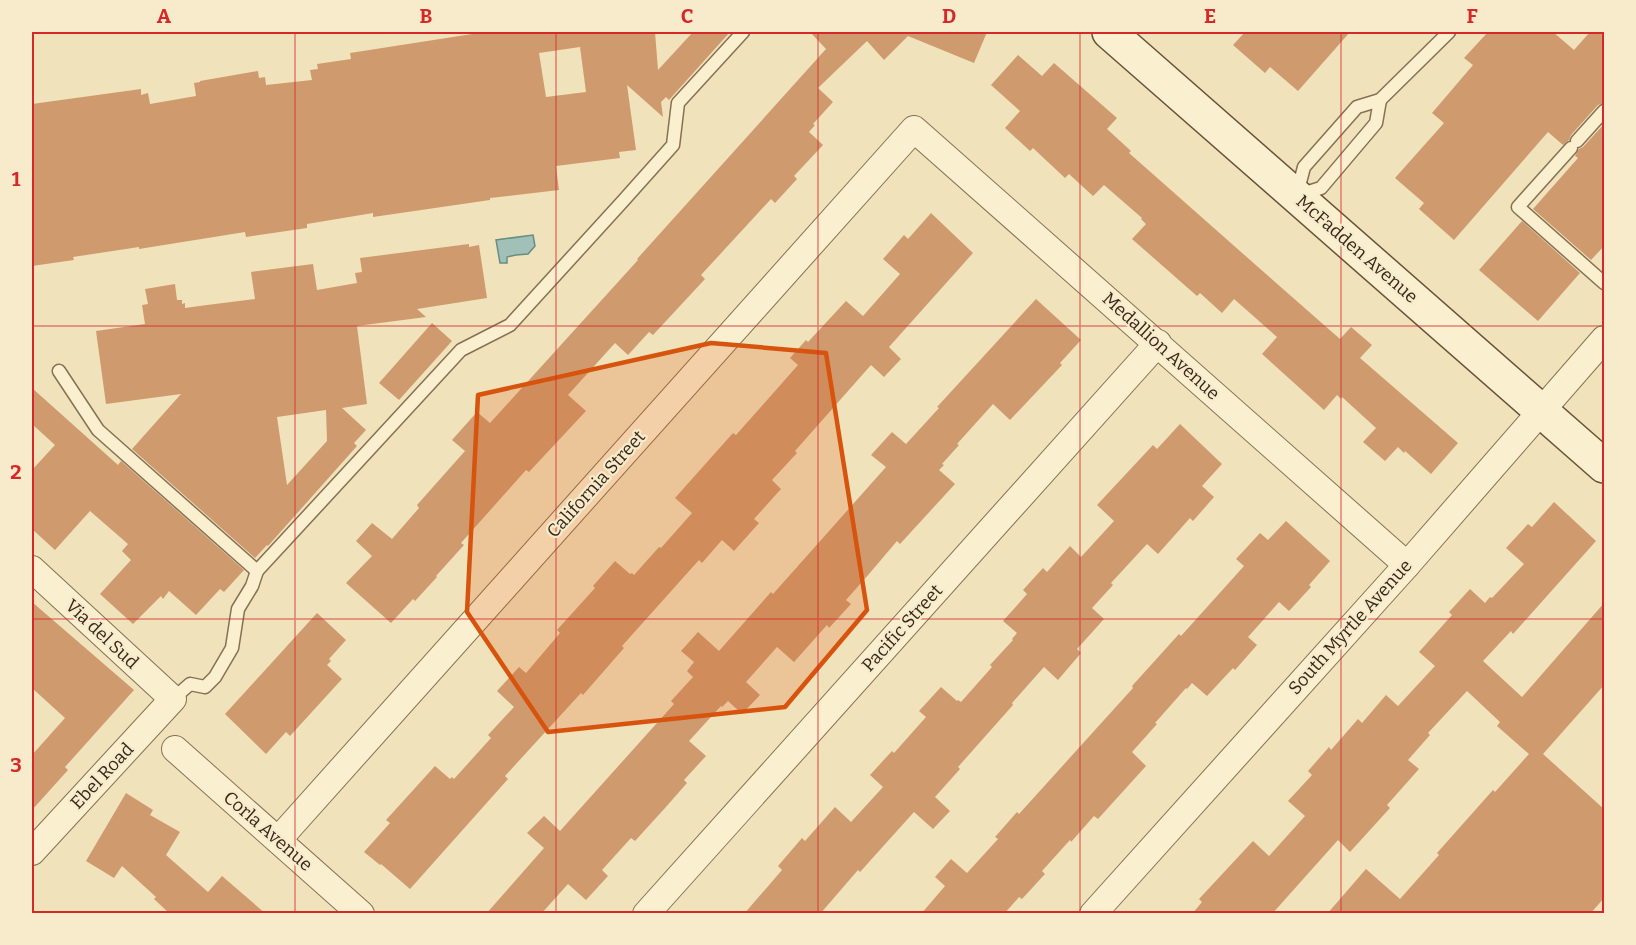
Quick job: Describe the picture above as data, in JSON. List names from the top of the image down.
{
  "streets": {
    "main road": ["McFadden Avenue"],
    "street": [
      "Medallion Avenue",
      "California Street",
      "South Myrtle Avenue",
      "Pacific Street",
      "Via del Sud",
      "Ebel Road",
      "Corla Avenue"
    ]
  },
  "crossings": [
    ["McFadden Avenue", "South Myrtle Avenue"],
    ["Medallion Avenue", "California Street"],
    ["Medallion Avenue", "South Myrtle Avenue"],
    ["Medallion Avenue", "Pacific Street"],
    ["California Street", "Corla Avenue"],
    ["Via del Sud", "Ebel Road"]
  ],
  "grid": {
    "columns": [
      "A",
      "B",
      "C",
      "D",
      "E",
      "F"
    ],
    "rows": ["1", "2", "3"]
  }
}
